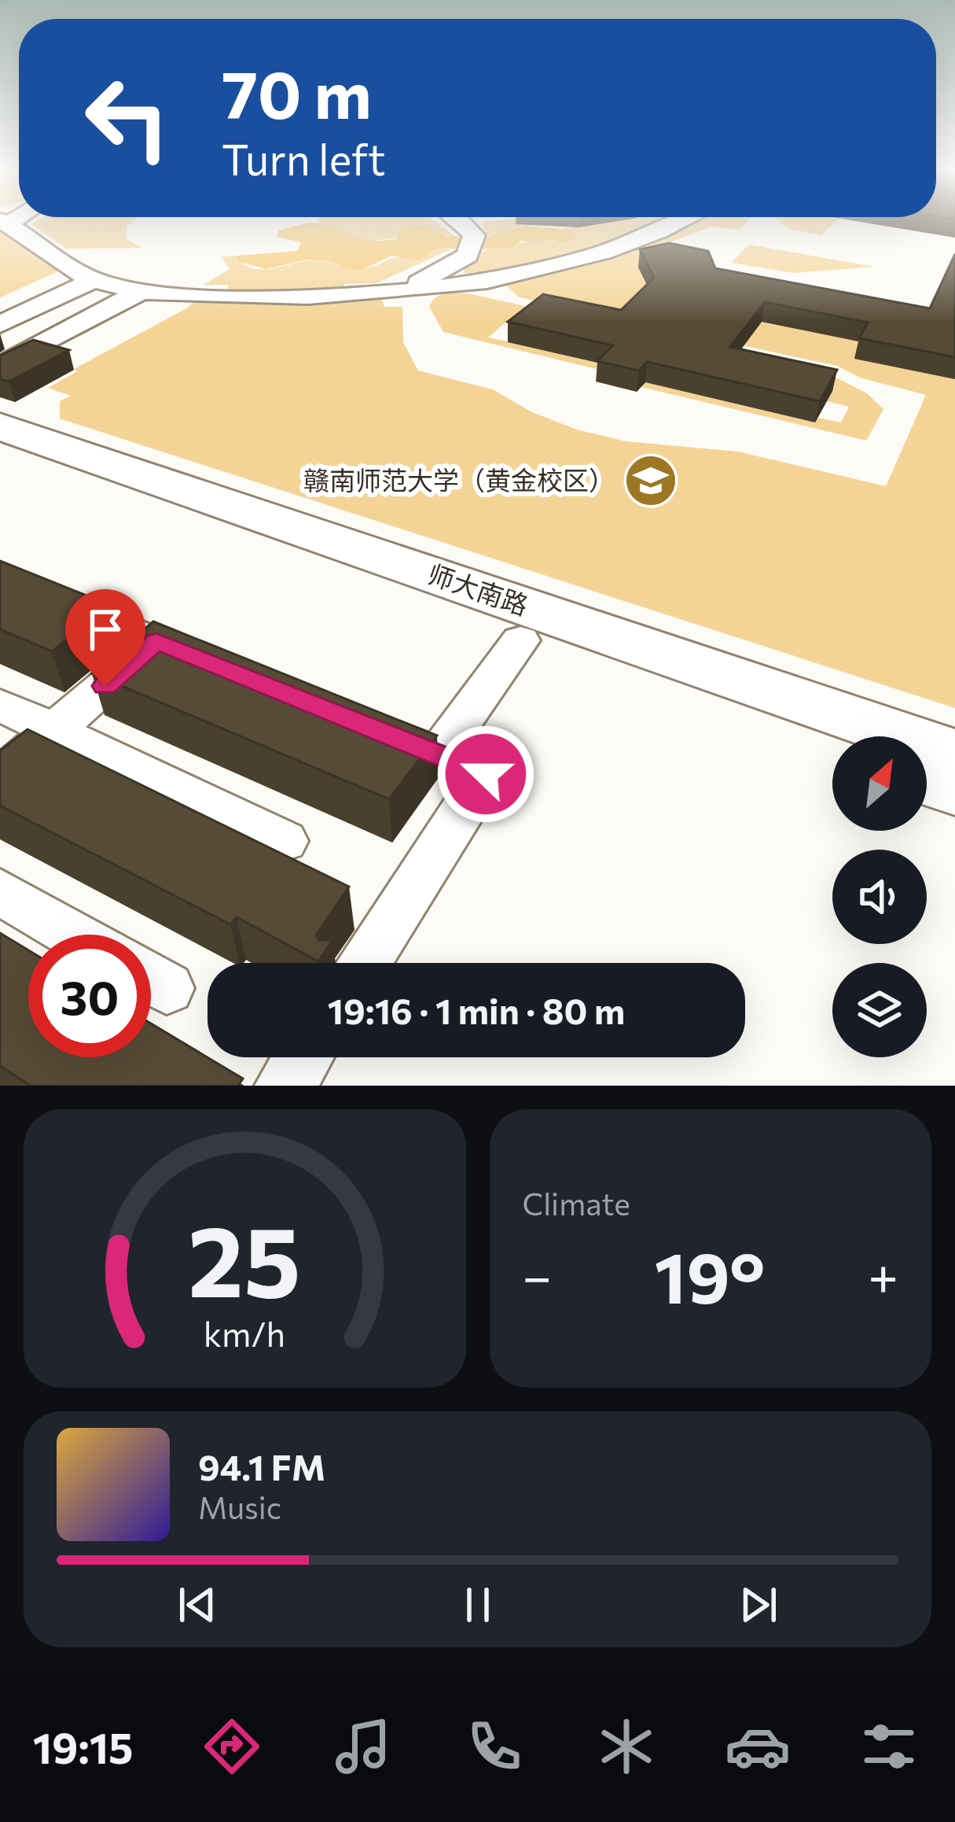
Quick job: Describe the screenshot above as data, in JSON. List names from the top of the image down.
{
  "streets": {
    "main road": ["师大南路"]
  },
  "places": {
    "school or university": ["赣南师范大学（黄金校区）"]
  },
  "north": "top right",
  "page": {
    "turn": ["70 m", "Turn left"],
    "limit": "30",
    "trip": "19:16 · 1 min · 80 m",
    "tile": "Climate",
    "heat": ["−", "19°", "+"],
    "song": ["94.1 FM", "Music"],
    "tabs": "19:15",
    "gauge": ["25", "km/h"]
  }
}
